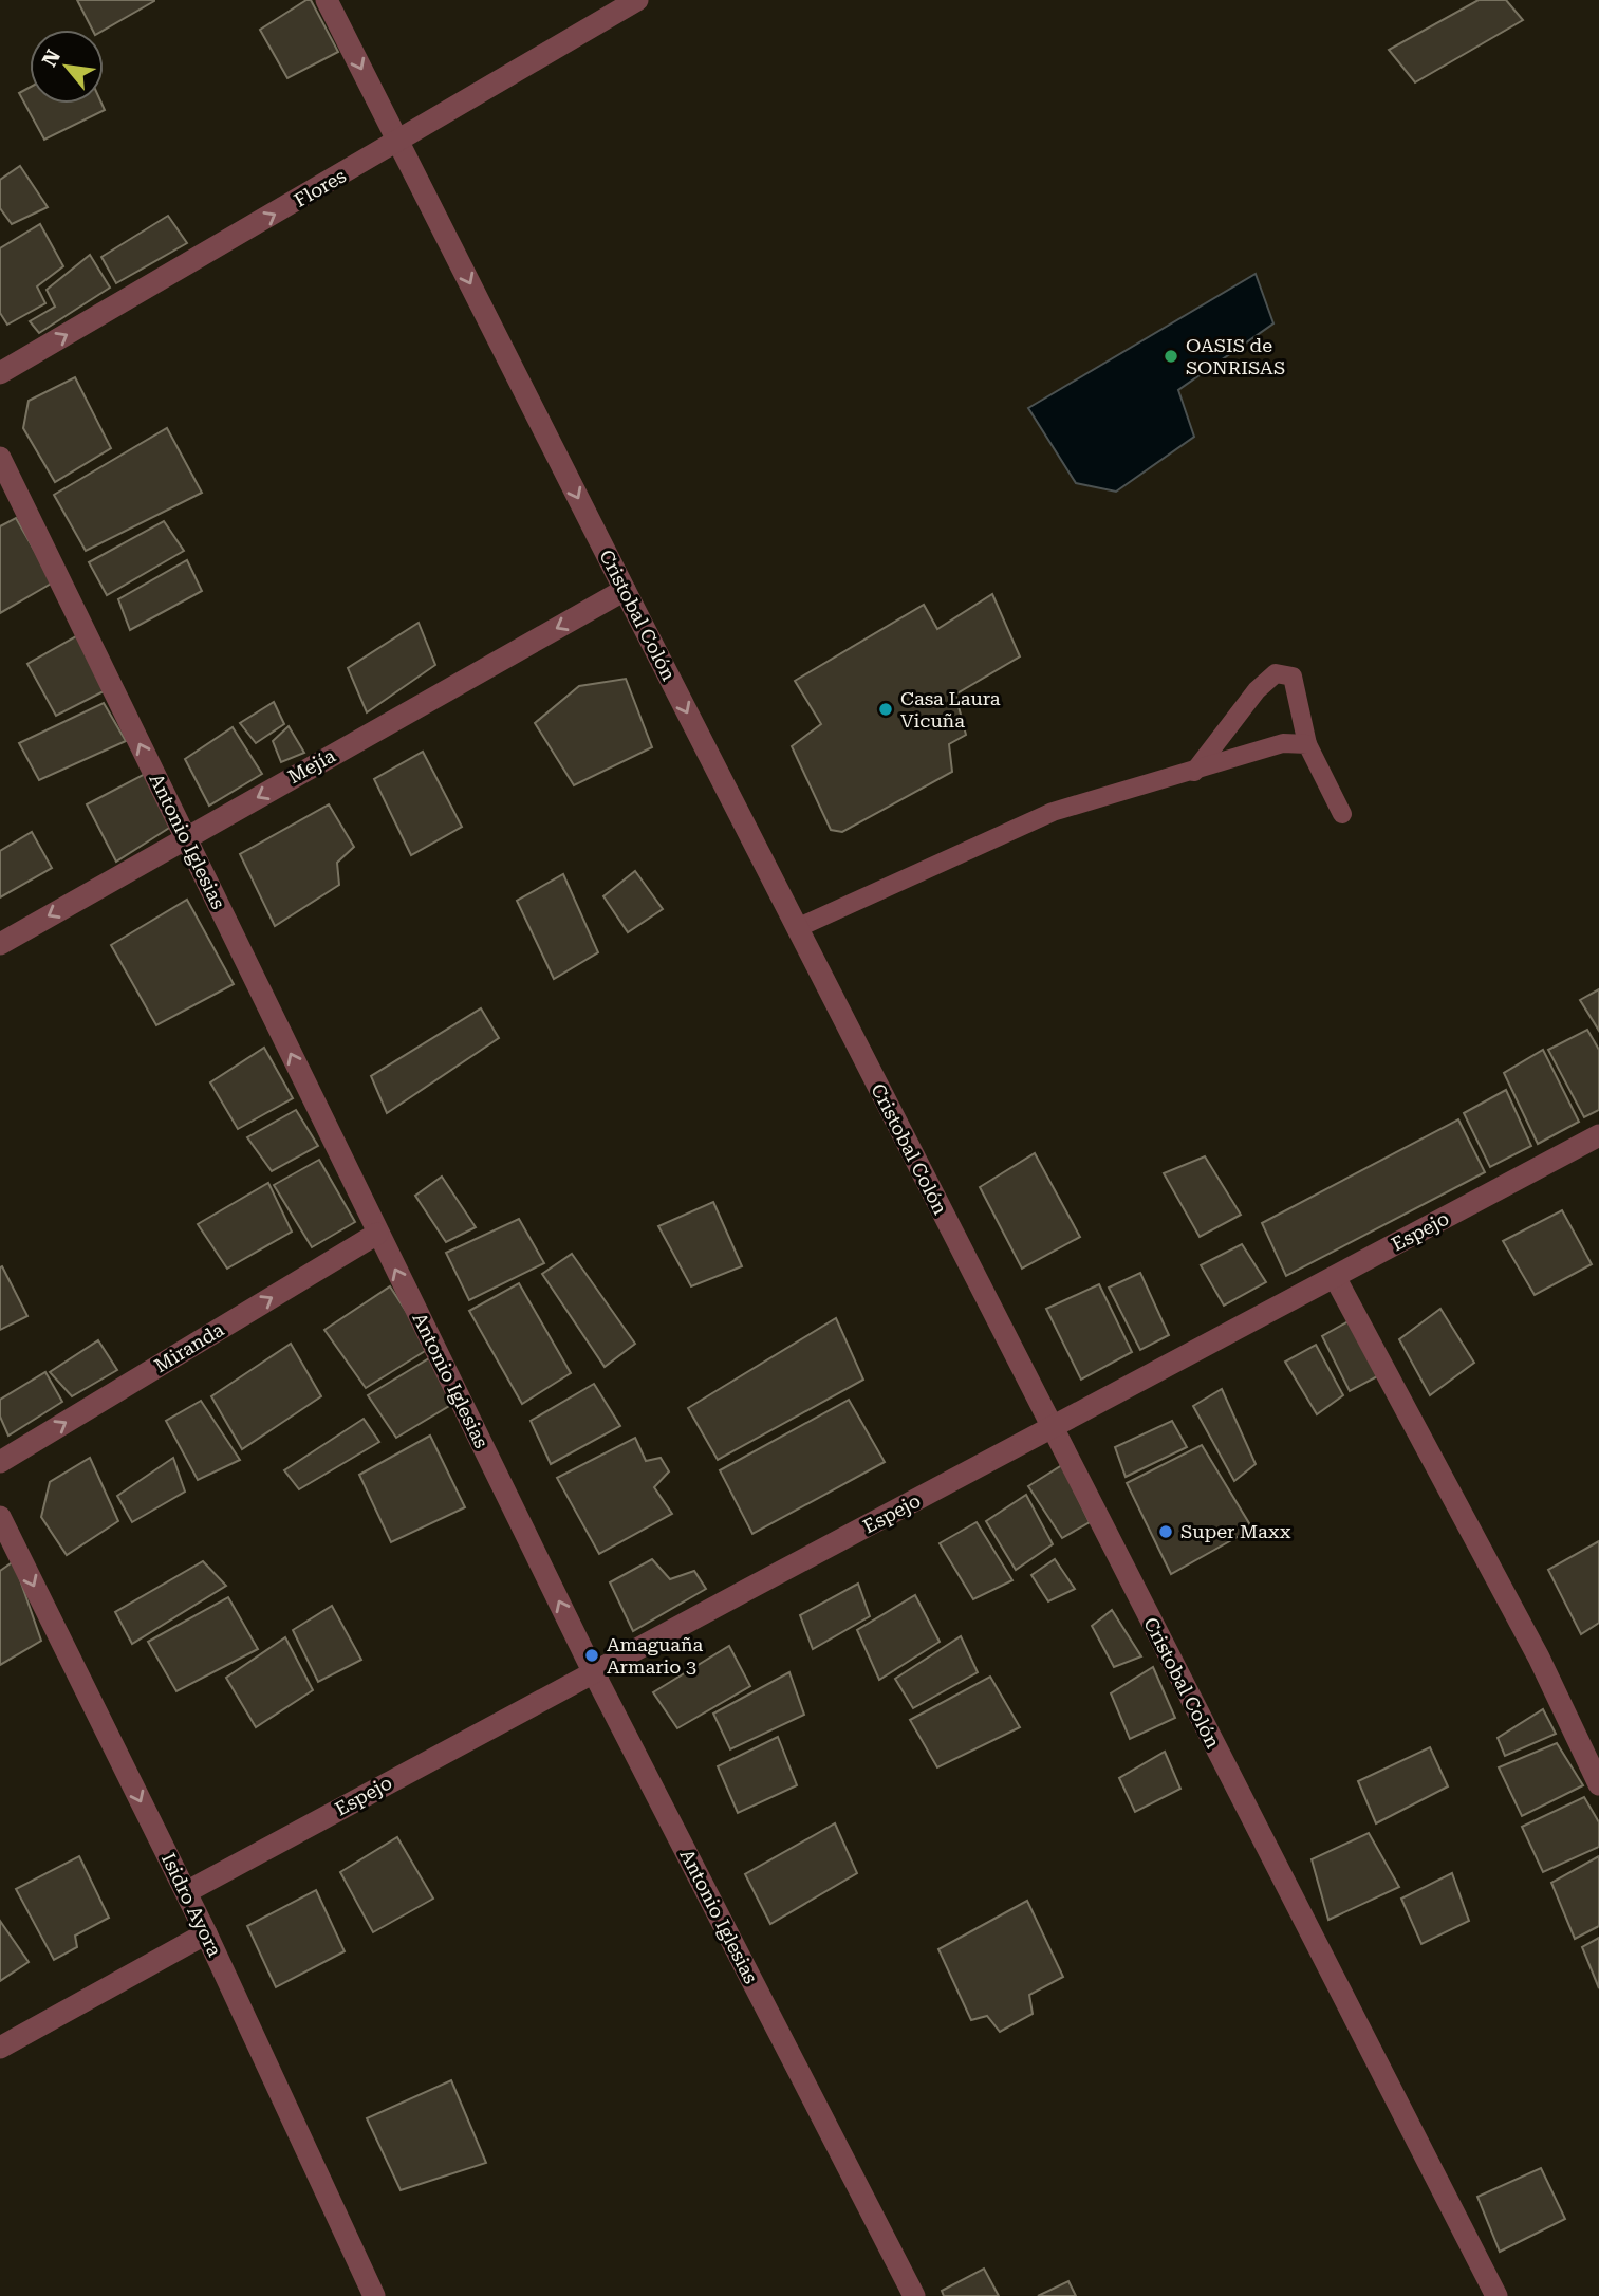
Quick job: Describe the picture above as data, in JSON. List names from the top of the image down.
{
  "streets": {
    "street": [
      "Flores",
      "Cristobal Colón",
      "Mejía",
      "Antonio Iglesias",
      "Espejo",
      "Miranda",
      "Isidro Ayora"
    ]
  },
  "crossings": [
    ["Flores", "Cristobal Colón"],
    ["Cristobal Colón", "Mejía"],
    ["Cristobal Colón", "Espejo"],
    ["Mejía", "Antonio Iglesias"],
    ["Antonio Iglesias", "Espejo"],
    ["Antonio Iglesias", "Miranda"],
    ["Espejo", "Isidro Ayora"]
  ],
  "one_way": [
    "Flores",
    "Cristobal Colón",
    "Mejía",
    "Antonio Iglesias",
    "Miranda",
    "Isidro Ayora"
  ],
  "places": [
    "OASIS de SONRISAS",
    "Casa Laura Vicuña",
    "Super Maxx",
    "Amaguaña Armario 3"
  ],
  "north": "top left"
}
